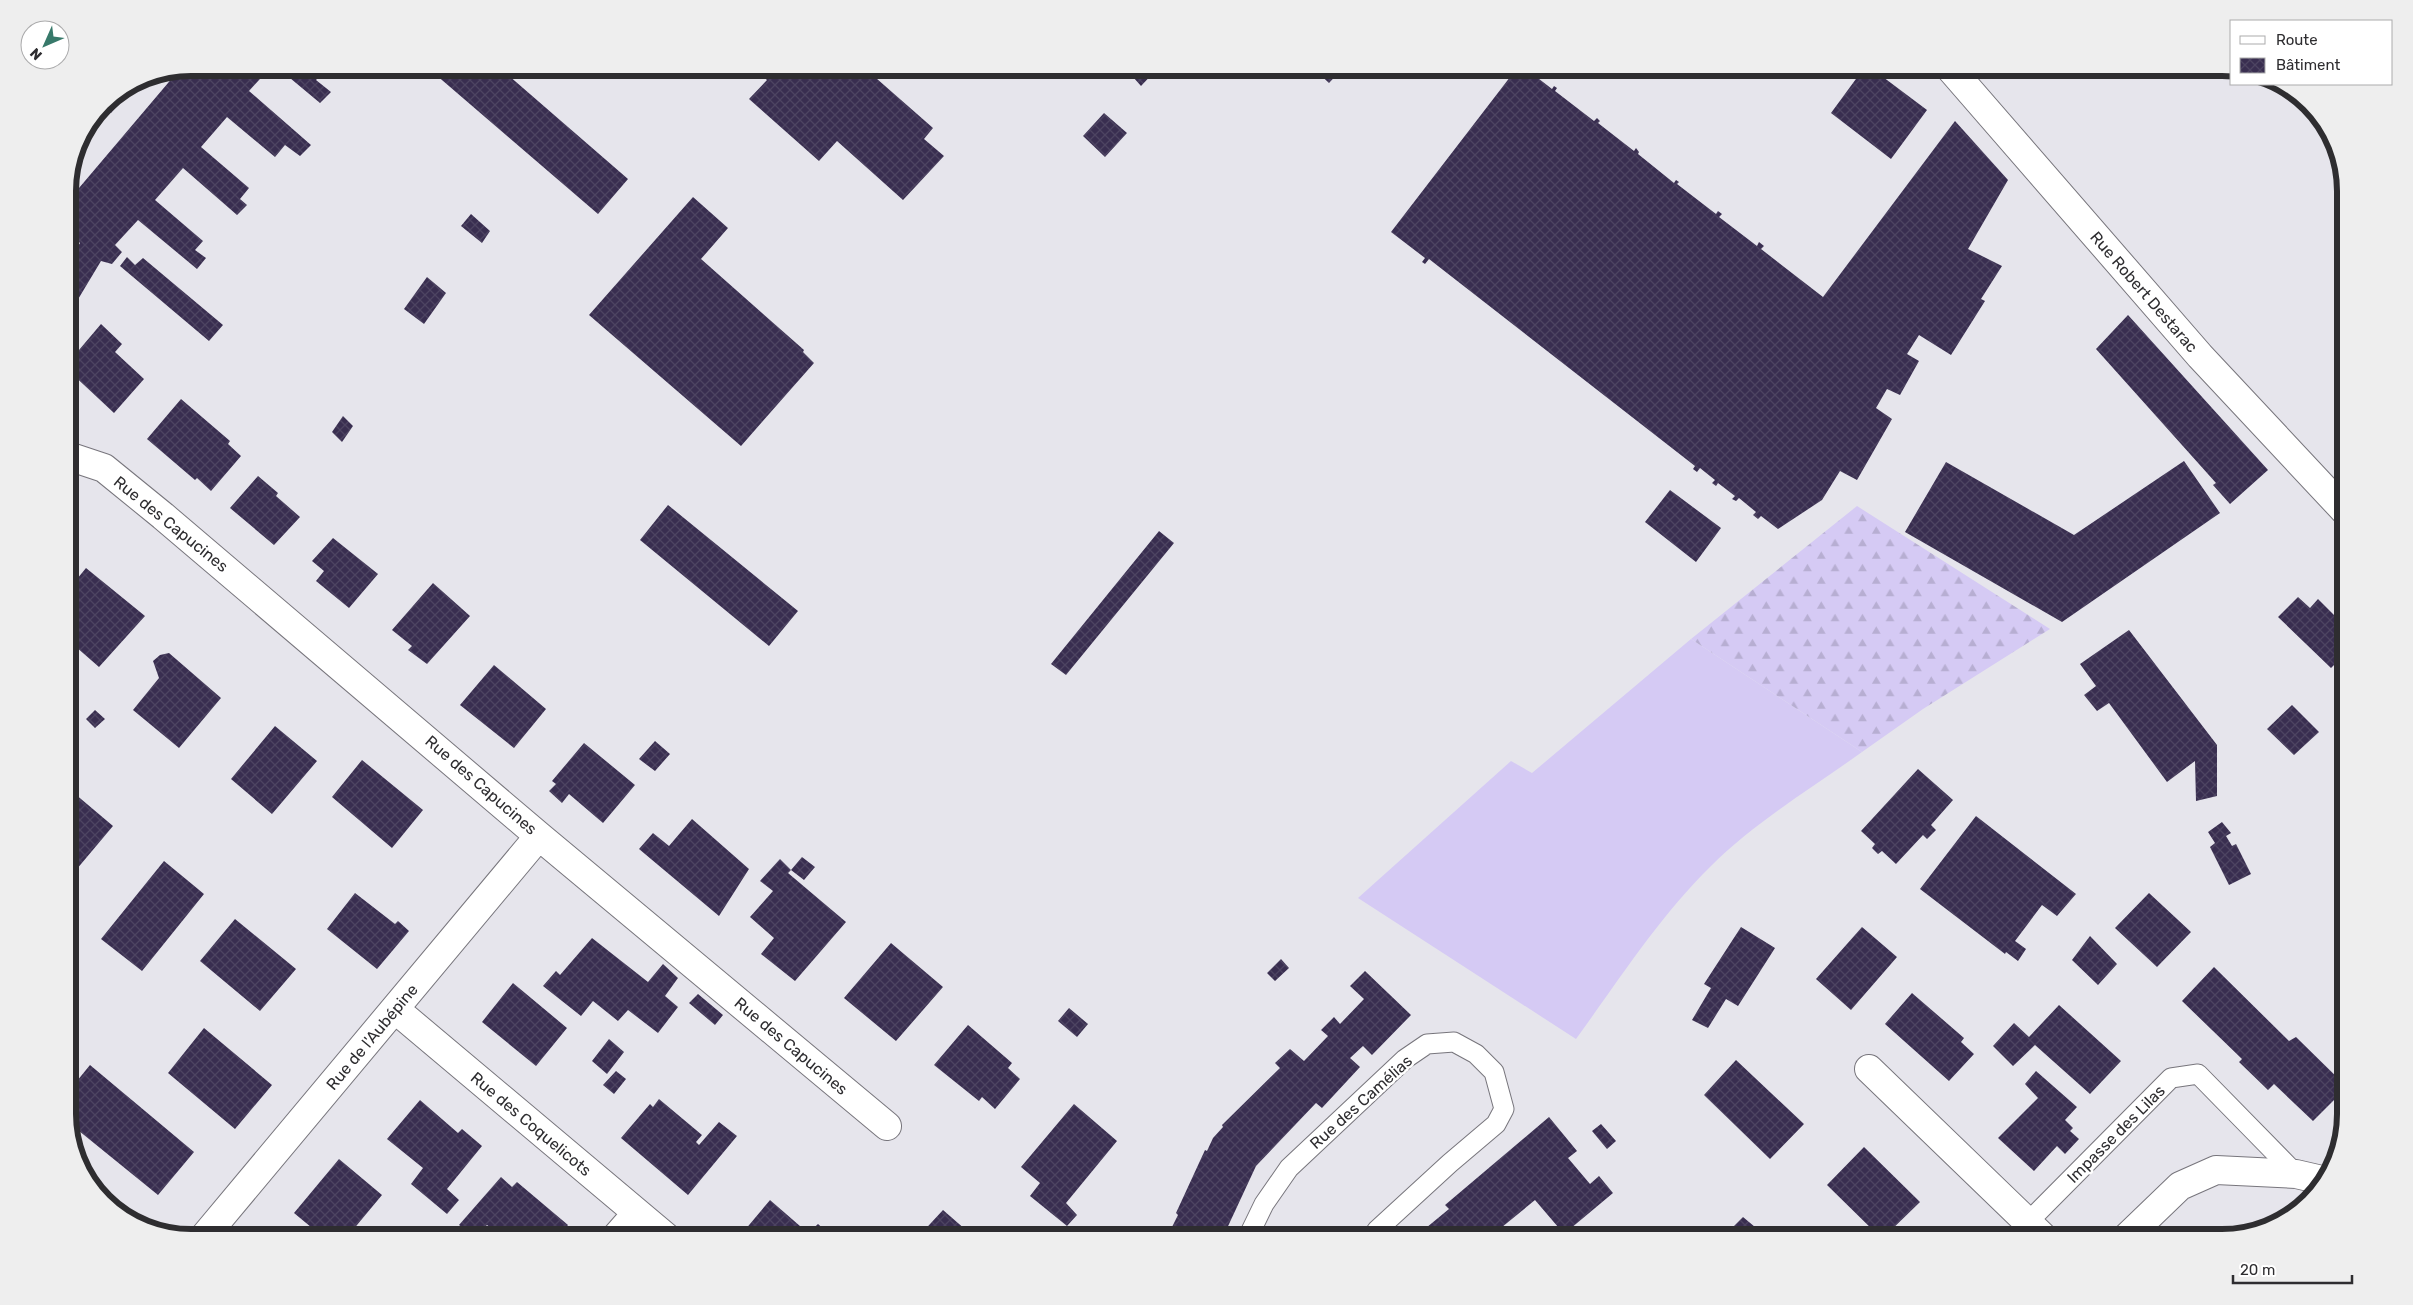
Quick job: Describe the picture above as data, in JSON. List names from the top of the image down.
{
  "streets": {
    "street": [
      "Rue Robert Destarac",
      "Rue des Capucines",
      "Rue de l'Aubépine",
      "Rue des Coquelicots",
      "Impasse des Lilas"
    ],
    "lane": ["Rue des Camélias"]
  },
  "crossings": [
    ["Rue des Capucines", "Rue de l'Aubépine"],
    ["Rue de l'Aubépine", "Rue des Coquelicots"]
  ],
  "legend": ["Route", "Bâtiment"],
  "scale_bar": "20 m",
  "north": "bottom left"
}
